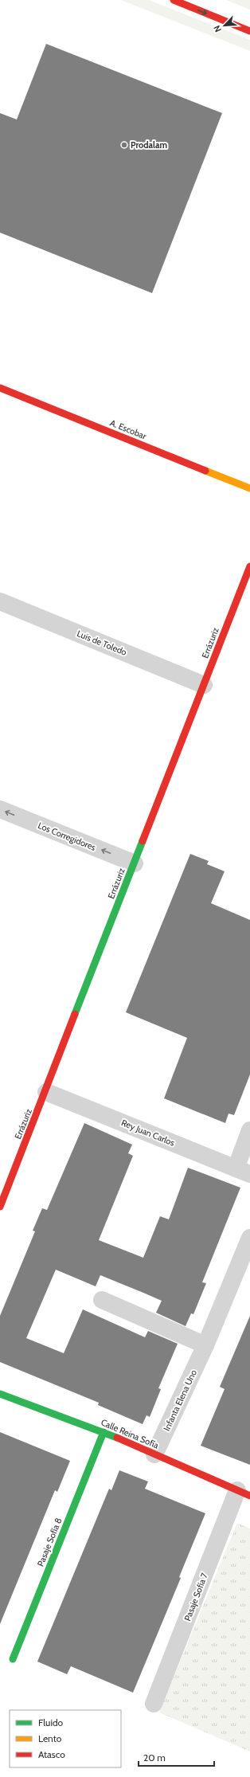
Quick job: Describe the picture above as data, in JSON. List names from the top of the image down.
{
  "streets": {
    "street": [
      "A. Escobar",
      "Luis de Toledo",
      "Errázuriz",
      "Los Corregidores",
      "Rey Juan Carlos",
      "Infanta Elena Uno",
      "Calle Reina Sofía",
      "Pasaje Sofía 8",
      "Pasaje Sofía 7"
    ]
  },
  "crossings": [
    ["Luis de Toledo", "Errázuriz"],
    ["Errázuriz", "Los Corregidores"],
    ["Errázuriz", "Rey Juan Carlos"],
    ["Infanta Elena Uno", "Calle Reina Sofía"],
    ["Calle Reina Sofía", "Pasaje Sofía 8"],
    ["Calle Reina Sofía", "Pasaje Sofía 7"]
  ],
  "one_way": ["Los Corregidores"],
  "places": ["Prodalam"],
  "legend": ["Fluido", "Lento", "Atasco"],
  "scale_bar": "20 m",
  "north": "bottom left"
}
